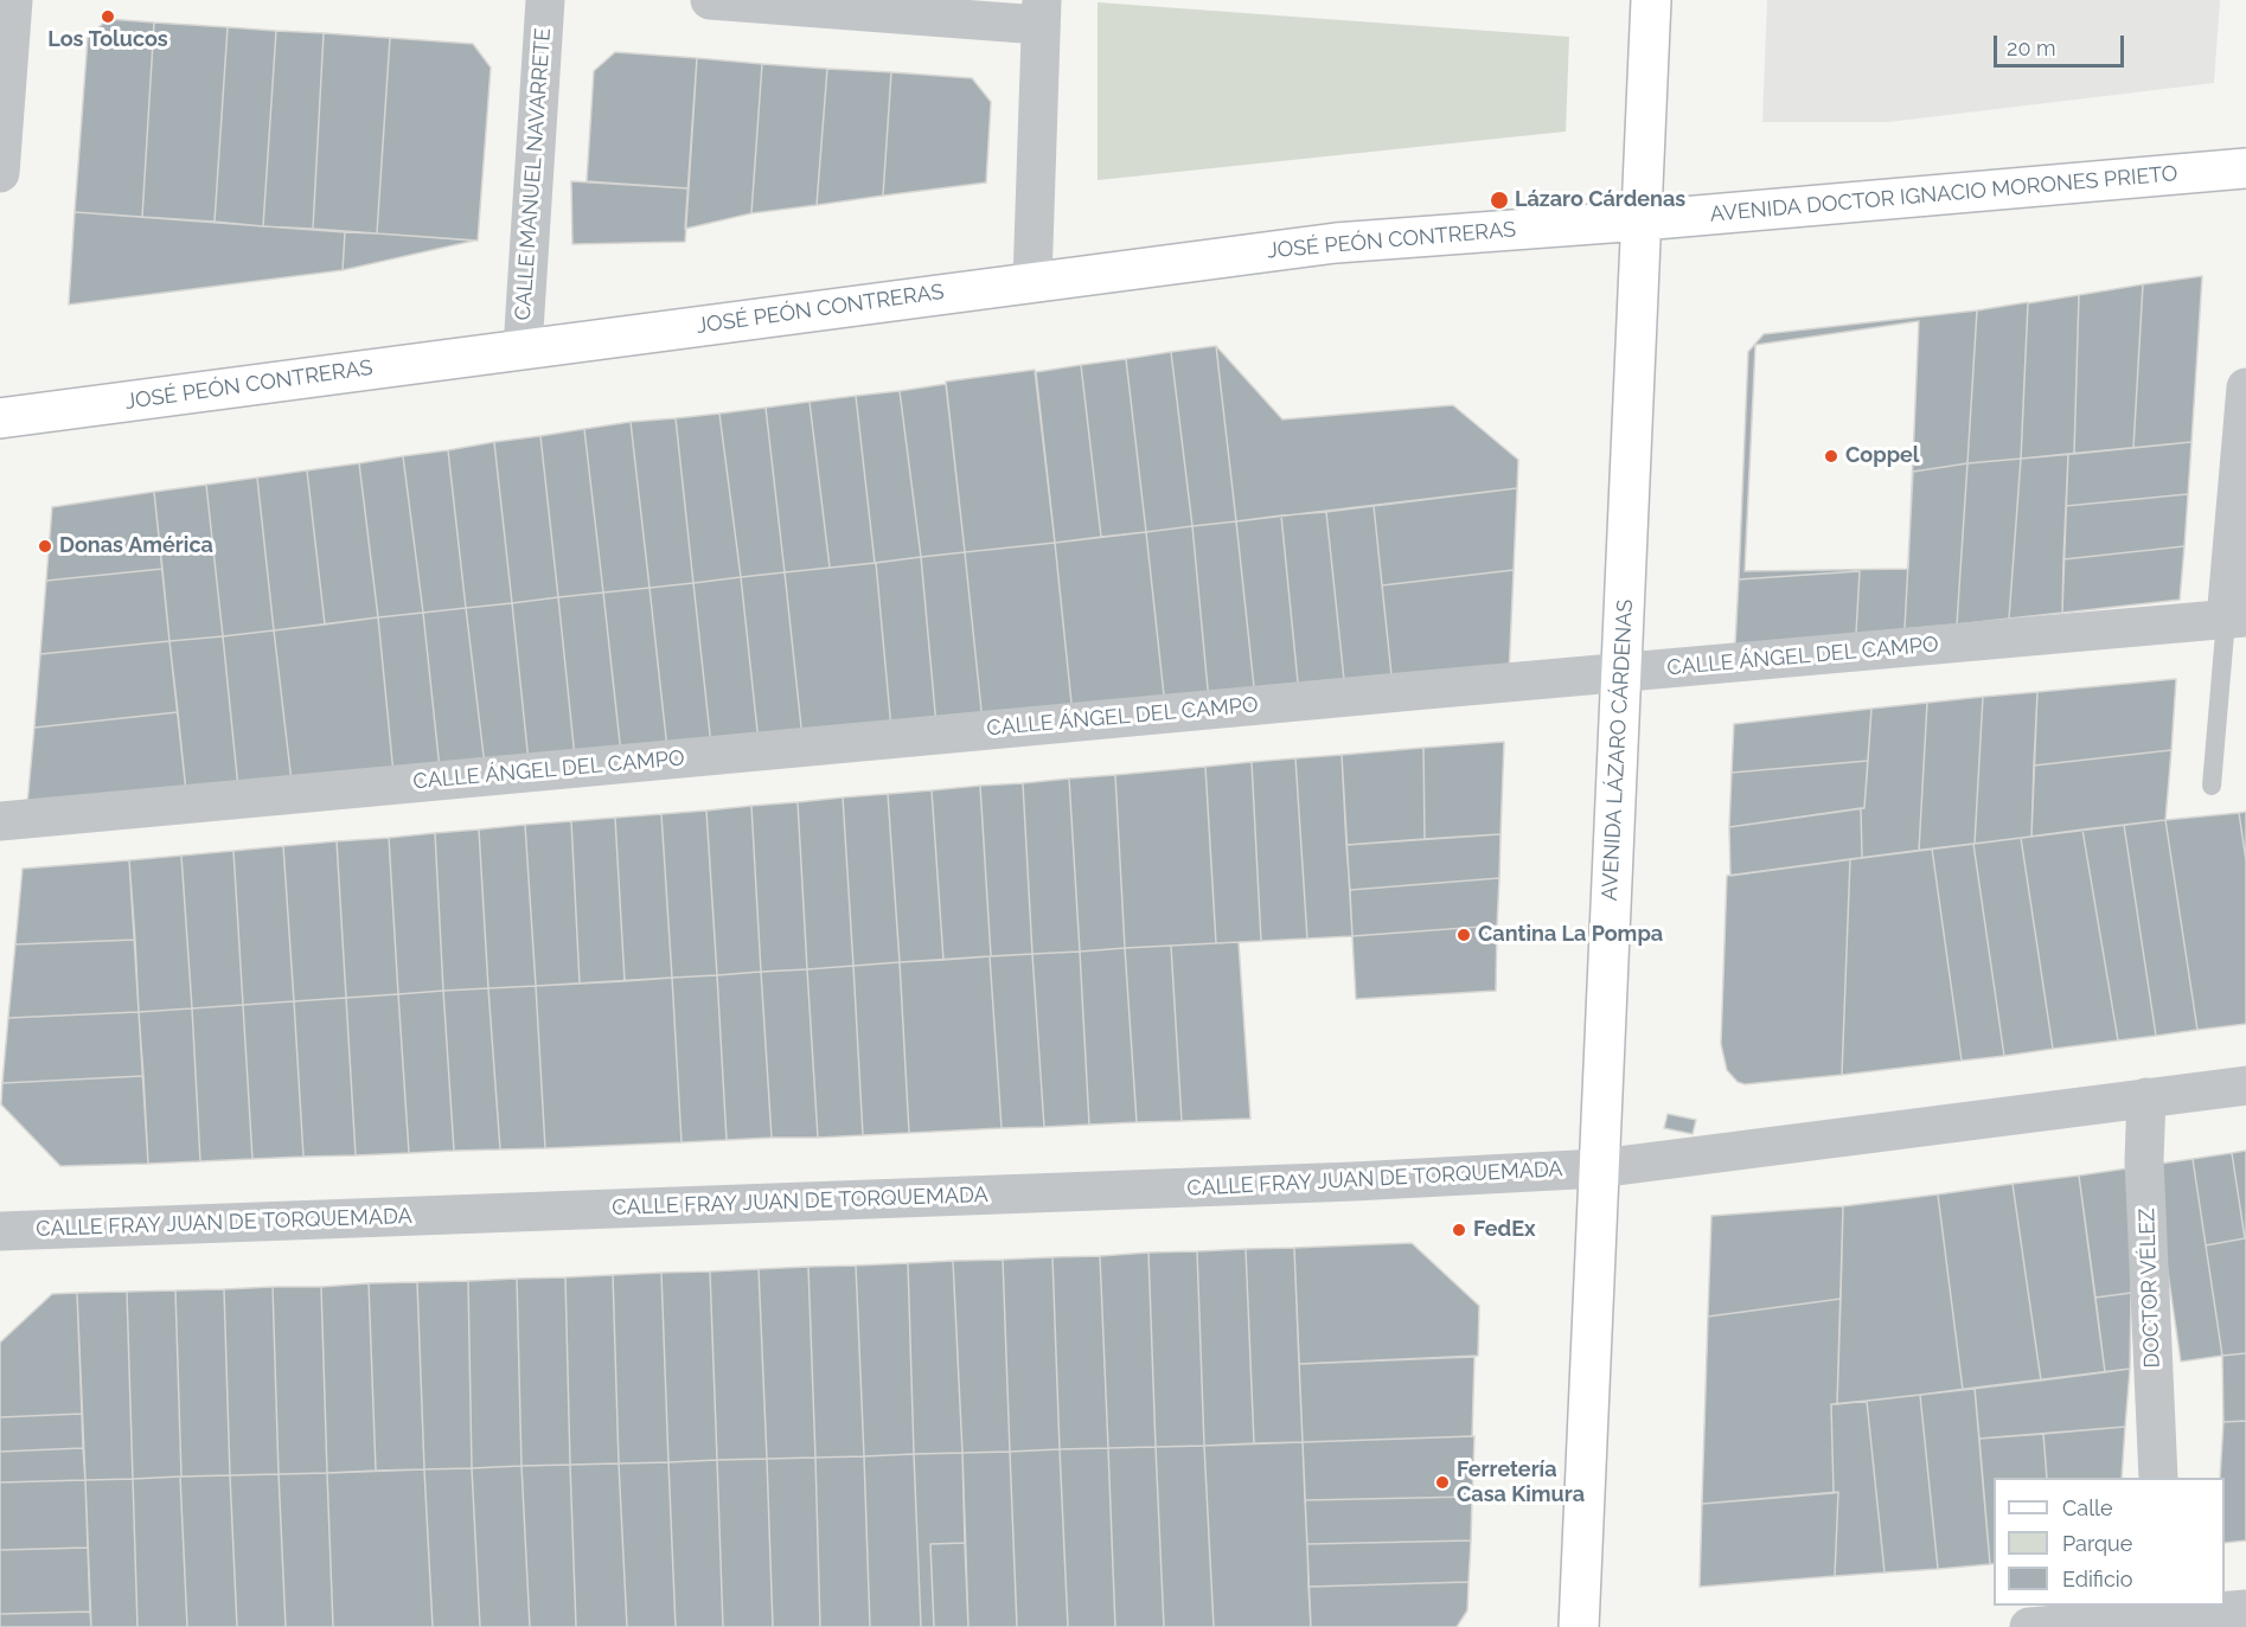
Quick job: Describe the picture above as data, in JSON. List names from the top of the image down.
{
  "streets": {
    "main road": ["AVENIDA DOCTOR IGNACIO MORONES PRIETO", "JOSÉ PEÓN CONTRERAS", "AVENIDA LÁZARO CÁRDENAS"],
    "street": [
      "CALLE MANUEL NAVARRETE",
      "CALLE ÁNGEL DEL CAMPO",
      "CALLE FRAY JUAN DE TORQUEMADA",
      "DOCTOR VÉLEZ"
    ]
  },
  "crossings": [
    ["CALLE MANUEL NAVARRETE", "JOSÉ PEÓN CONTRERAS"],
    ["AVENIDA DOCTOR IGNACIO MORONES PRIETO", "JOSÉ PEÓN CONTRERAS"],
    ["AVENIDA DOCTOR IGNACIO MORONES PRIETO", "AVENIDA LÁZARO CÁRDENAS"],
    ["JOSÉ PEÓN CONTRERAS", "AVENIDA LÁZARO CÁRDENAS"],
    ["CALLE ÁNGEL DEL CAMPO", "AVENIDA LÁZARO CÁRDENAS"],
    ["AVENIDA LÁZARO CÁRDENAS", "CALLE FRAY JUAN DE TORQUEMADA"],
    ["CALLE FRAY JUAN DE TORQUEMADA", "DOCTOR VÉLEZ"]
  ],
  "places": [
    "Los Tolucos",
    "Lázaro Cárdenas",
    "Coppel",
    "Donas América",
    "Cantina La Pompa",
    "FedEx",
    "Ferretería Casa Kimura"
  ],
  "legend": ["Calle", "Parque", "Edificio"],
  "scale_bar": "20 m"
}
